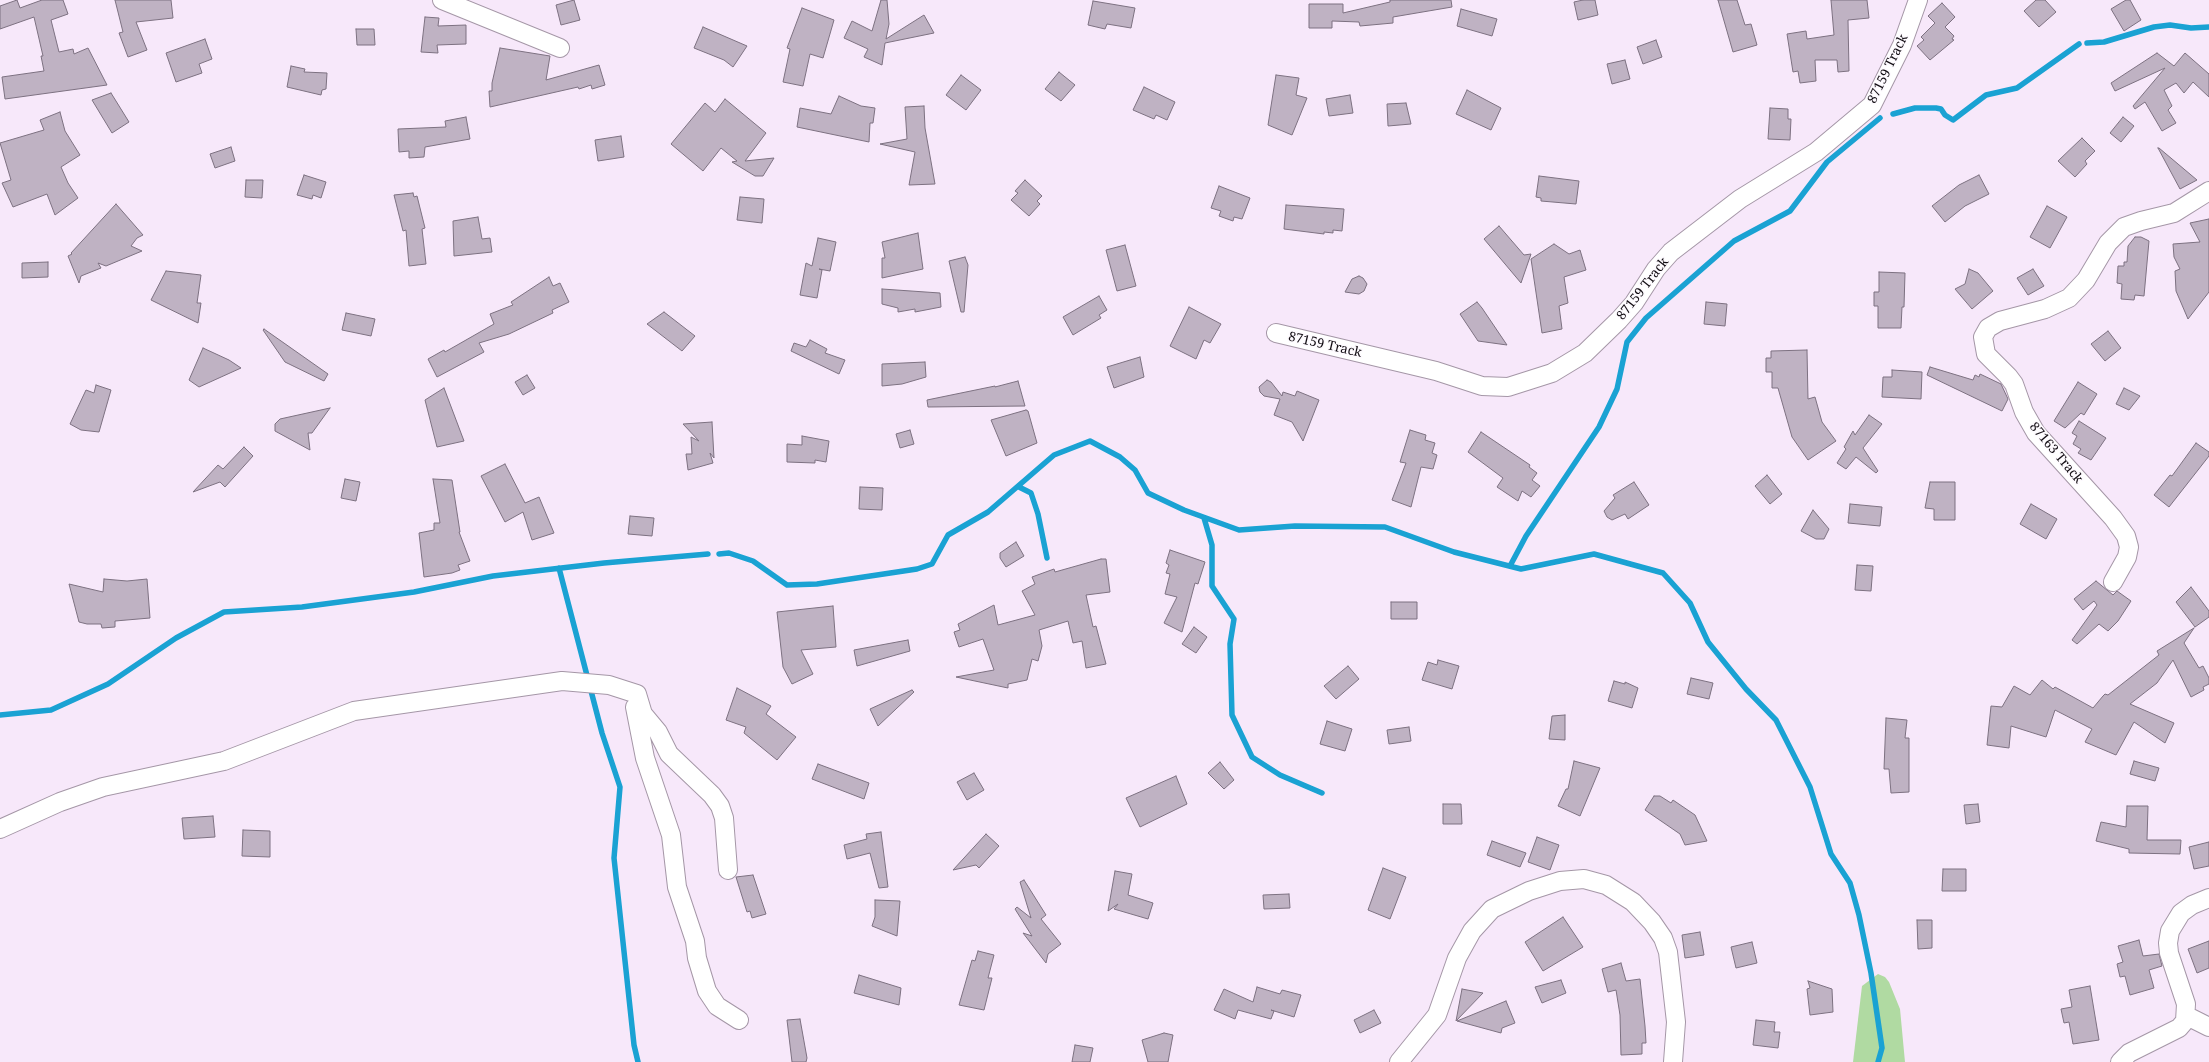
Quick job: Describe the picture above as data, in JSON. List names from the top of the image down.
{
  "streets": {
    "street": ["87159 Track", "87163 Track"]
  }
}
